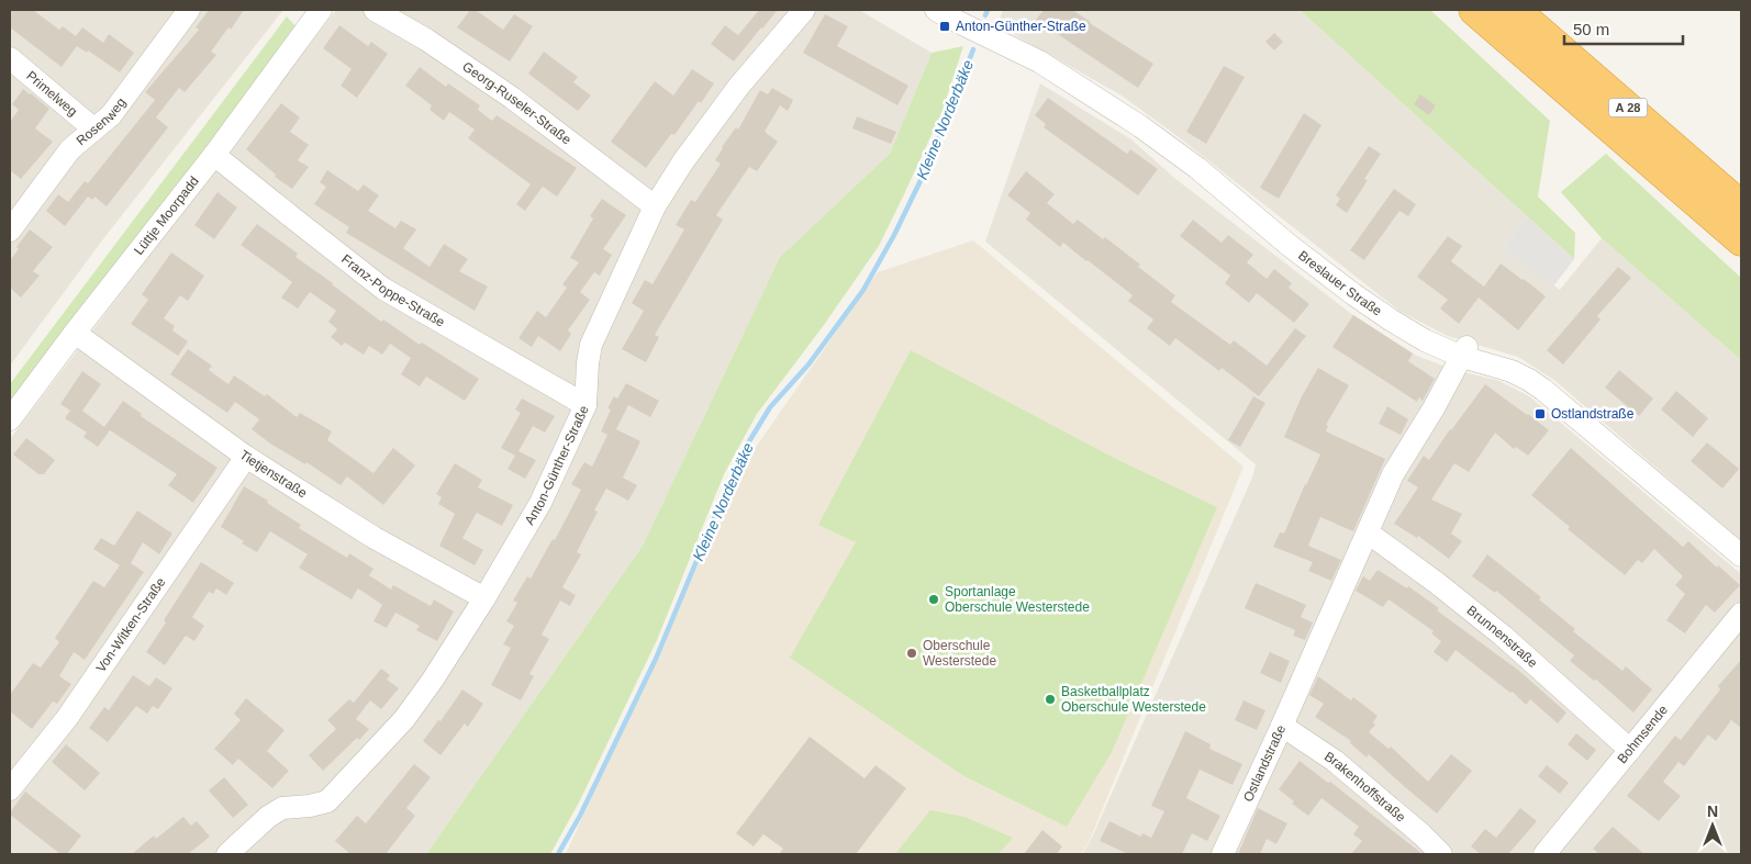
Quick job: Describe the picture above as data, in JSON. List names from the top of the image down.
{
  "streets": {
    "highway": ["A 28"],
    "street": [
      "Primelweg",
      "Georg-Ruseler-Straße",
      "Rosenweg",
      "Lüttje Moorpadd",
      "Breslauer Straße",
      "Franz-Poppe-Straße",
      "Anton-Günther-Straße",
      "Tietjenstraße",
      "Von-Witken-Straße",
      "Brunnenstraße",
      "Bohmsende",
      "Ostlandstraße",
      "Brakenhoffstraße"
    ]
  },
  "crossings": [
    ["Primelweg", "Rosenweg"],
    ["Georg-Ruseler-Straße", "Anton-Günther-Straße"],
    ["Lüttje Moorpadd", "Franz-Poppe-Straße"],
    ["Lüttje Moorpadd", "Tietjenstraße"],
    ["Breslauer Straße", "Ostlandstraße"],
    ["Franz-Poppe-Straße", "Anton-Günther-Straße"],
    ["Anton-Günther-Straße", "Tietjenstraße"],
    ["Tietjenstraße", "Von-Witken-Straße"],
    ["Brunnenstraße", "Bohmsende"],
    ["Brunnenstraße", "Ostlandstraße"],
    ["Ostlandstraße", "Brakenhoffstraße"]
  ],
  "water": ["Kleine Norderbäke"],
  "places": {
    "transit": ["Anton-Günther-Straße", "Ostlandstraße"],
    "other": ["Sportanlage Oberschule Westerstede", "Oberschule Westerstede", "Basketballplatz Oberschule Westerstede"]
  },
  "scale_bar": "50 m",
  "north": "top"
}
